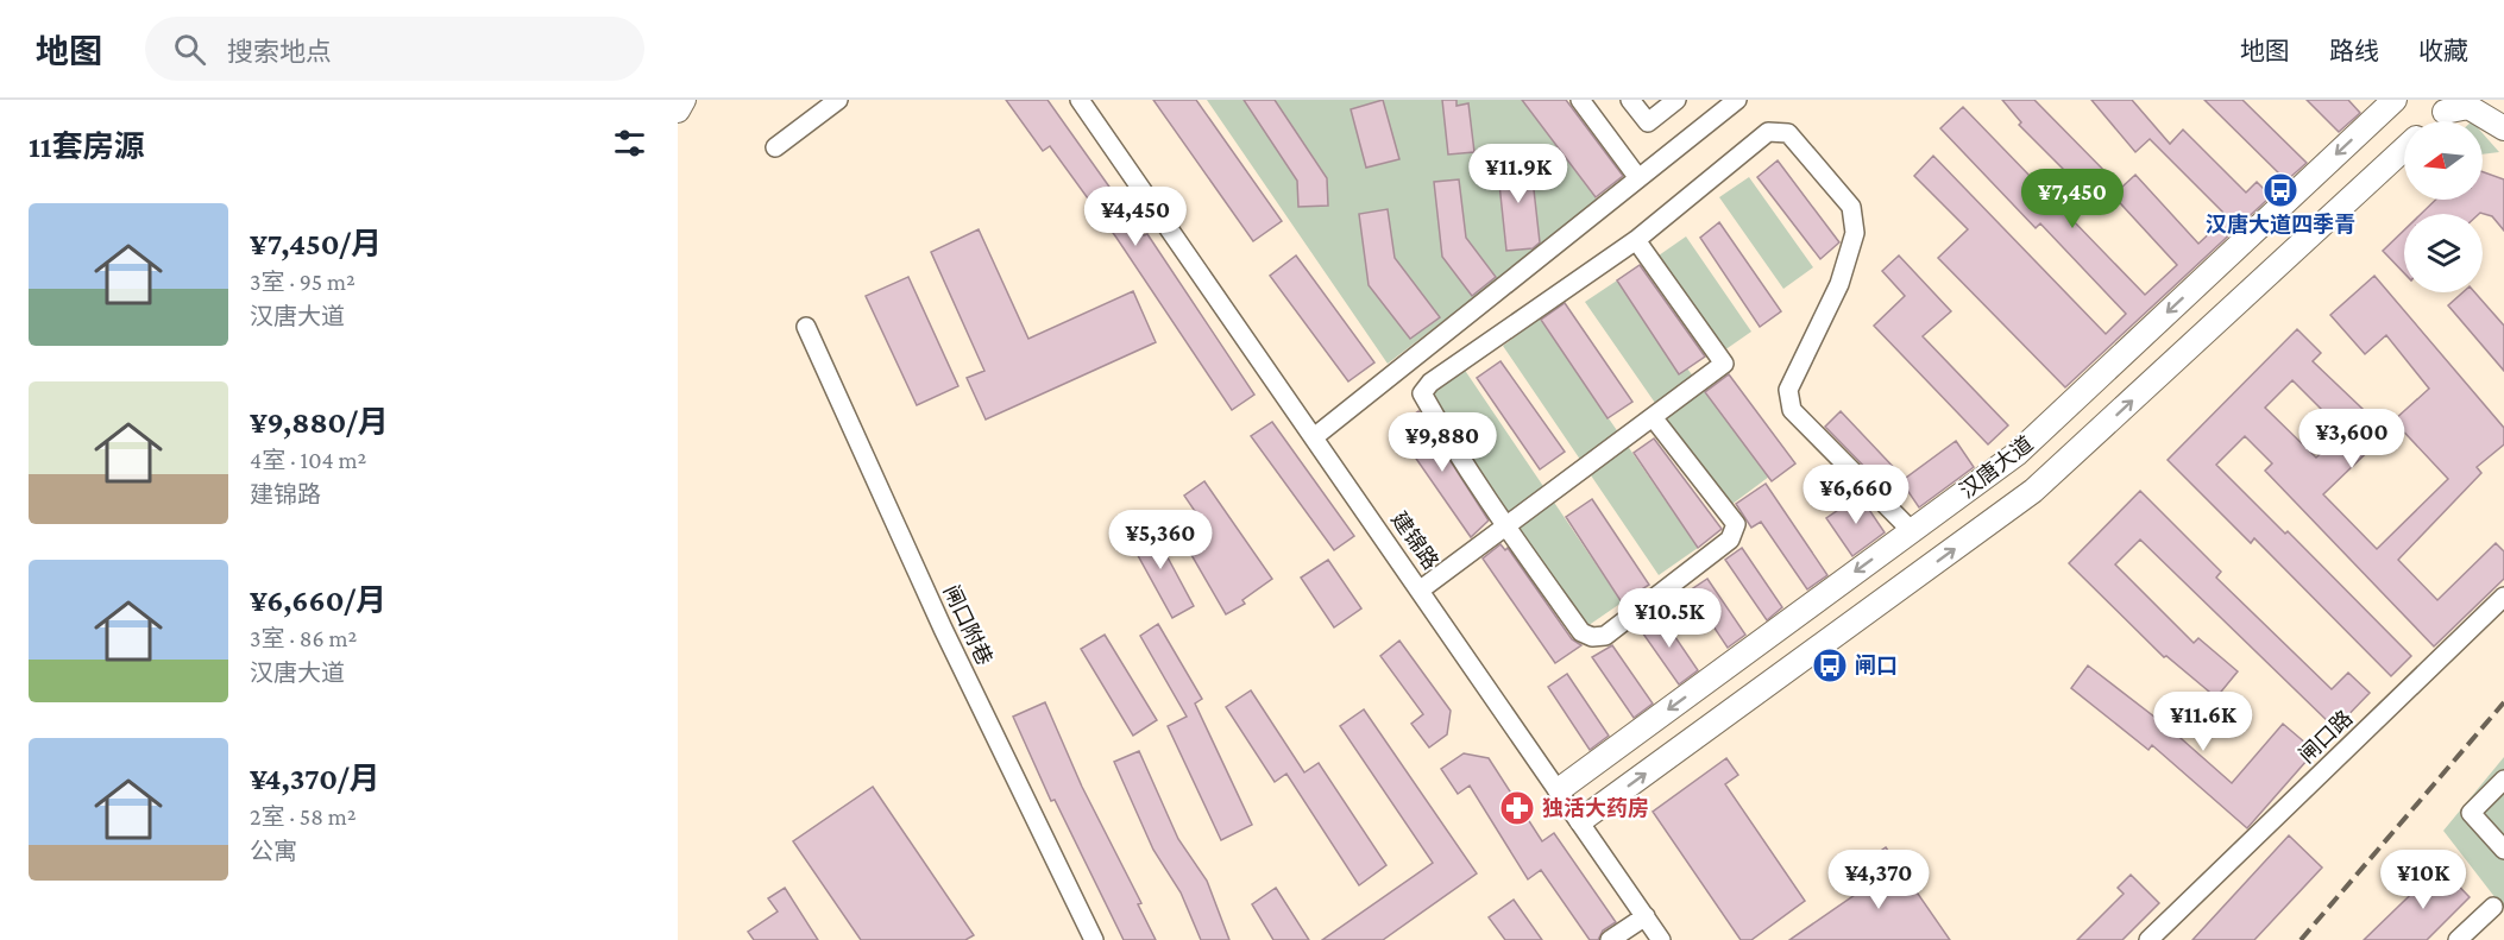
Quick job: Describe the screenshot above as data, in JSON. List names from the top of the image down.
{
  "streets": {
    "main road": ["汉唐大道"],
    "street": ["建锦路", "闸口附巷", "闸口路"]
  },
  "crossings": [
    ["汉唐大道", "建锦路"]
  ],
  "places": {
    "bus stop": ["汉唐大道四季青", "闸口"],
    "pharmacy": ["独活大药房"]
  },
  "north": "left",
  "page": {
    "header": "地图",
    "search": "搜索地点",
    "nav": ["地图", "路线", "收藏"],
    "heading": "11套房源",
    "price": [
      "¥11.9K",
      "¥7,450",
      "¥4,450",
      "¥3,600",
      "¥9,880",
      "¥6,660",
      "¥5,360",
      "¥10.5K",
      "¥11.6K",
      "¥4,370",
      "¥10K"
    ],
    "list": [
      {
        "name": "¥7,450/月",
        "note": "3室 · 95 m² · 汉唐大道"
      },
      {
        "name": "¥9,880/月",
        "note": "4室 · 104 m² · 建锦路"
      },
      {
        "name": "¥6,660/月",
        "note": "3室 · 86 m² · 汉唐大道"
      },
      {
        "name": "¥4,370/月",
        "note": "2室 · 58 m² · 公寓"
      }
    ]
  }
}
